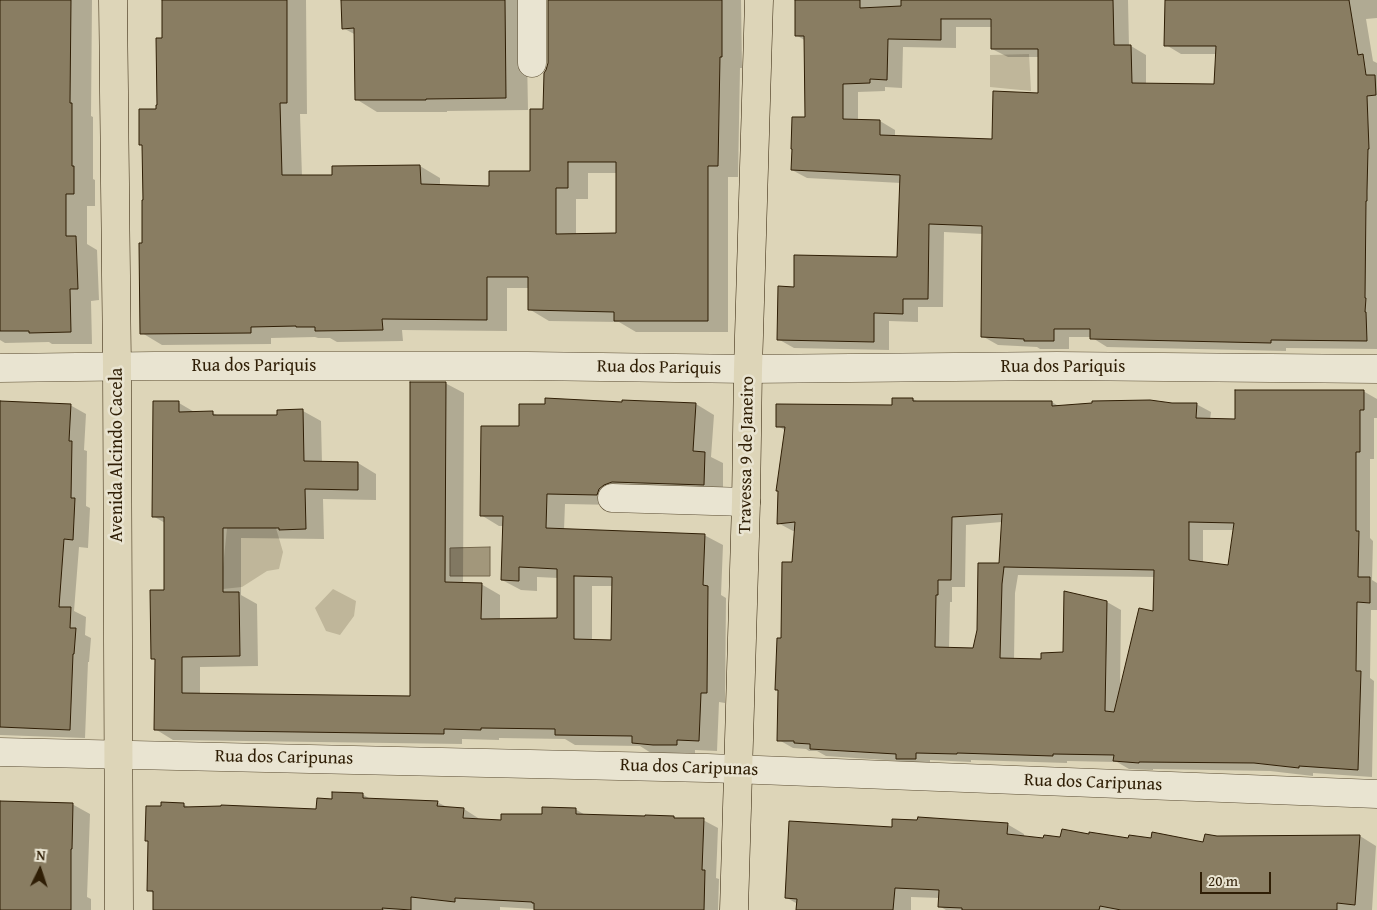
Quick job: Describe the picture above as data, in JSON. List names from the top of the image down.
{
  "streets": {
    "main road": ["Avenida Alcindo Cacela", "Travessa 9 de Janeiro"],
    "street": ["Rua dos Pariquis", "Rua dos Caripunas"]
  },
  "crossings": [
    ["Rua dos Pariquis", "Avenida Alcindo Cacela"],
    ["Rua dos Pariquis", "Travessa 9 de Janeiro"],
    ["Avenida Alcindo Cacela", "Rua dos Caripunas"],
    ["Travessa 9 de Janeiro", "Rua dos Caripunas"]
  ],
  "scale_bar": "20 m",
  "north": "top"
}
